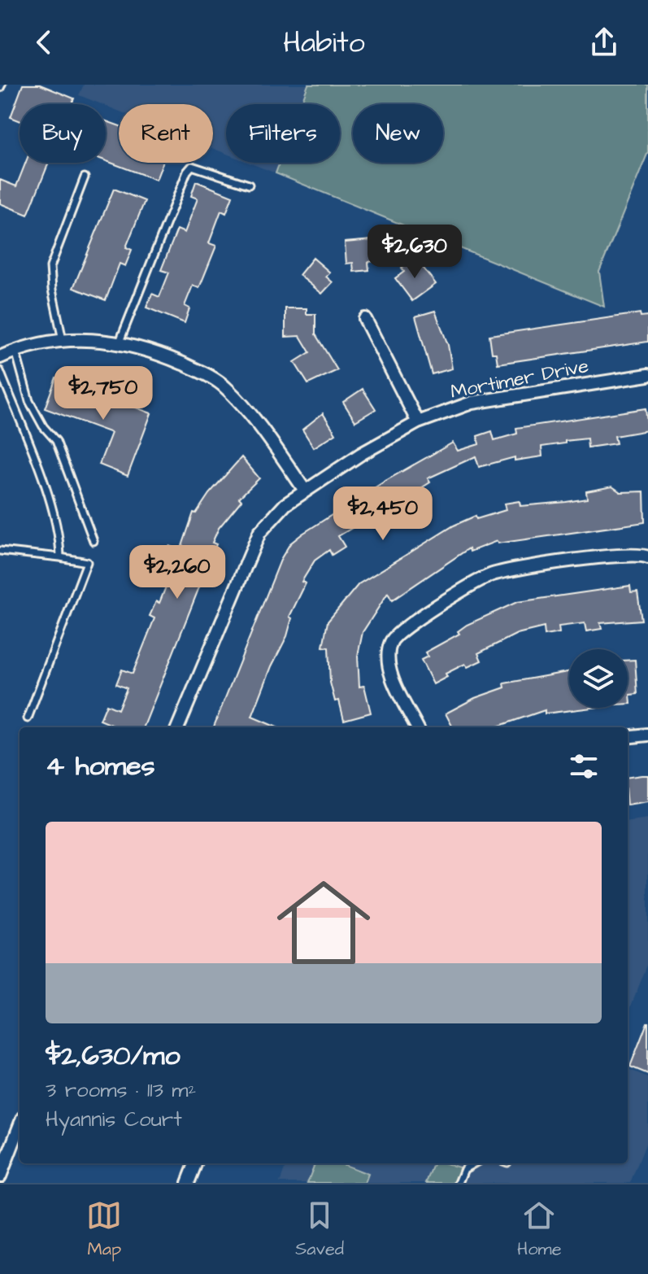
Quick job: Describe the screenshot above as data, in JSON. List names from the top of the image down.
{
  "streets": {
    "street": ["Mortimer Drive"]
  },
  "page": {
    "header": "Habito",
    "chip": [
      "Buy",
      "Rent",
      "Filters",
      "New"
    ],
    "price": [
      "$2,630",
      "$2,750",
      "$2,450",
      "$2,260"
    ],
    "heading": "4 homes",
    "list": [
      {
        "name": "$2,630/mo",
        "note": "3 rooms · 113 m² · Hyannis Court"
      }
    ],
    "tabs": ["Map", "Saved", "Home"]
  }
}
